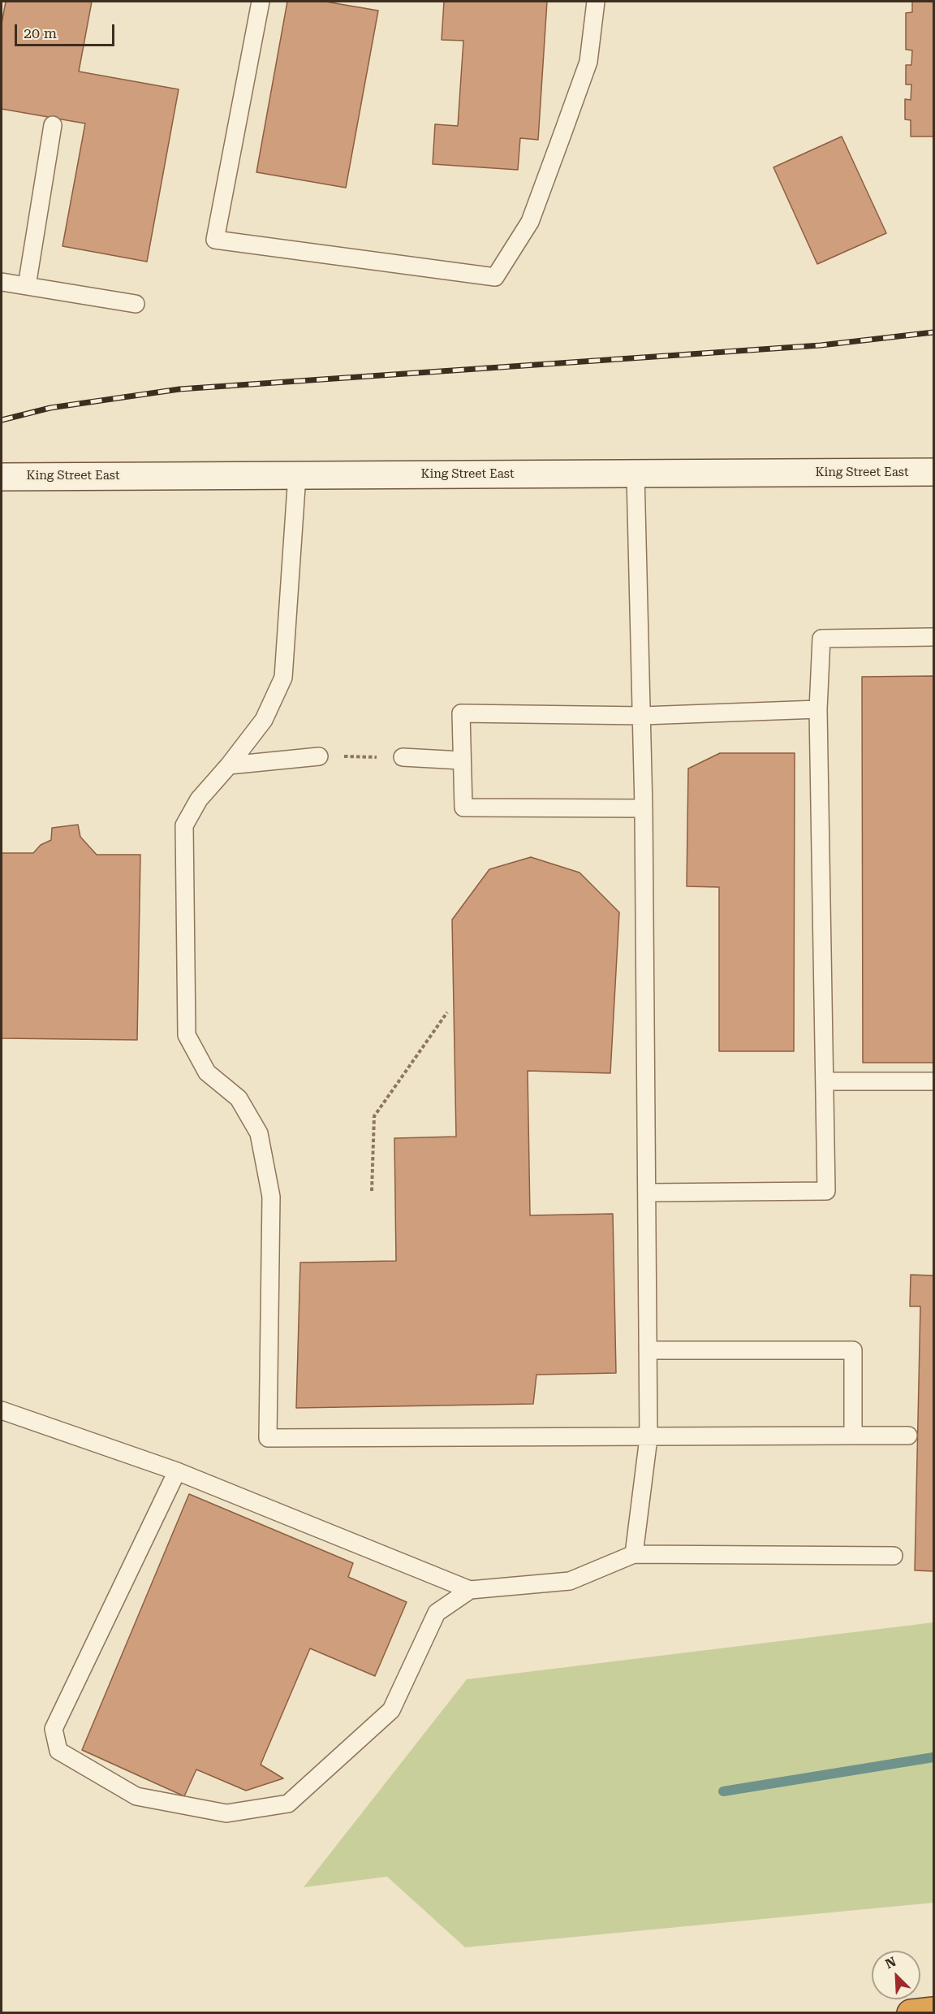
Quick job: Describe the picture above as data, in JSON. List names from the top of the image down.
{
  "streets": {
    "main road": ["King Street East"]
  },
  "scale_bar": "20 m",
  "north": "top left"
}
